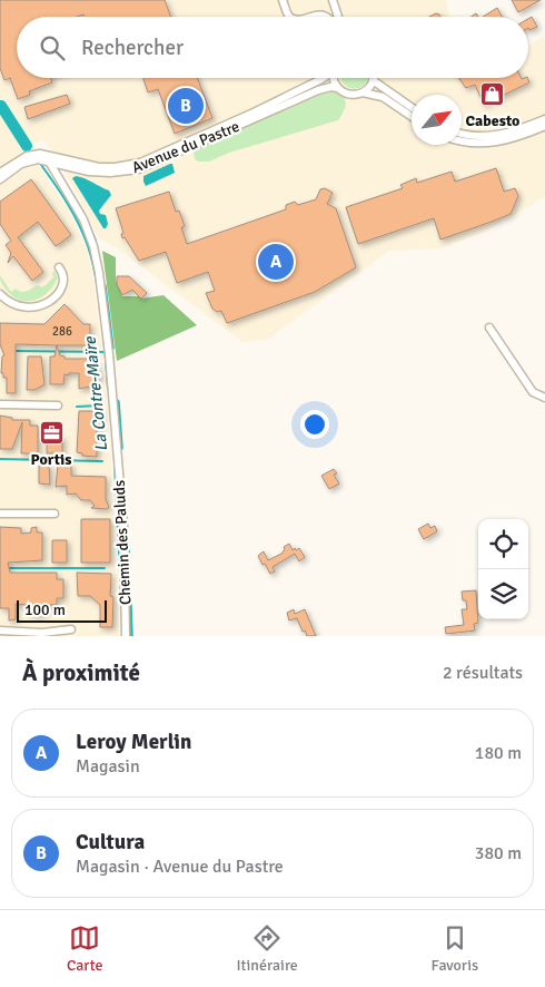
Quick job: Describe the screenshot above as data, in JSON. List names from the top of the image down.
{
  "streets": {
    "street": ["Avenue du Pastre", "Chemin des Paluds"]
  },
  "crossings": [
    ["Avenue du Pastre", "Chemin des Paluds"]
  ],
  "water": ["La Contre-Maïre"],
  "places": {
    "shop": ["Cabesto"],
    "office": ["Portis"]
  },
  "house_numbers": ["286"],
  "scale_bar": "100 m",
  "north": "top right",
  "page": {
    "search": "Rechercher",
    "pins": ["B", "A"],
    "scale": "100 m",
    "heading": ["À proximité", "2 résultats"],
    "list": [
      {
        "mark": "A",
        "name": "Leroy Merlin",
        "note": "Magasin",
        "value": "180 m"
      },
      {
        "mark": "B",
        "name": "Cultura",
        "note": "Magasin · Avenue du Pastre",
        "value": "380 m"
      }
    ],
    "nav": ["Carte", "Itinéraire", "Favoris"]
  }
}
